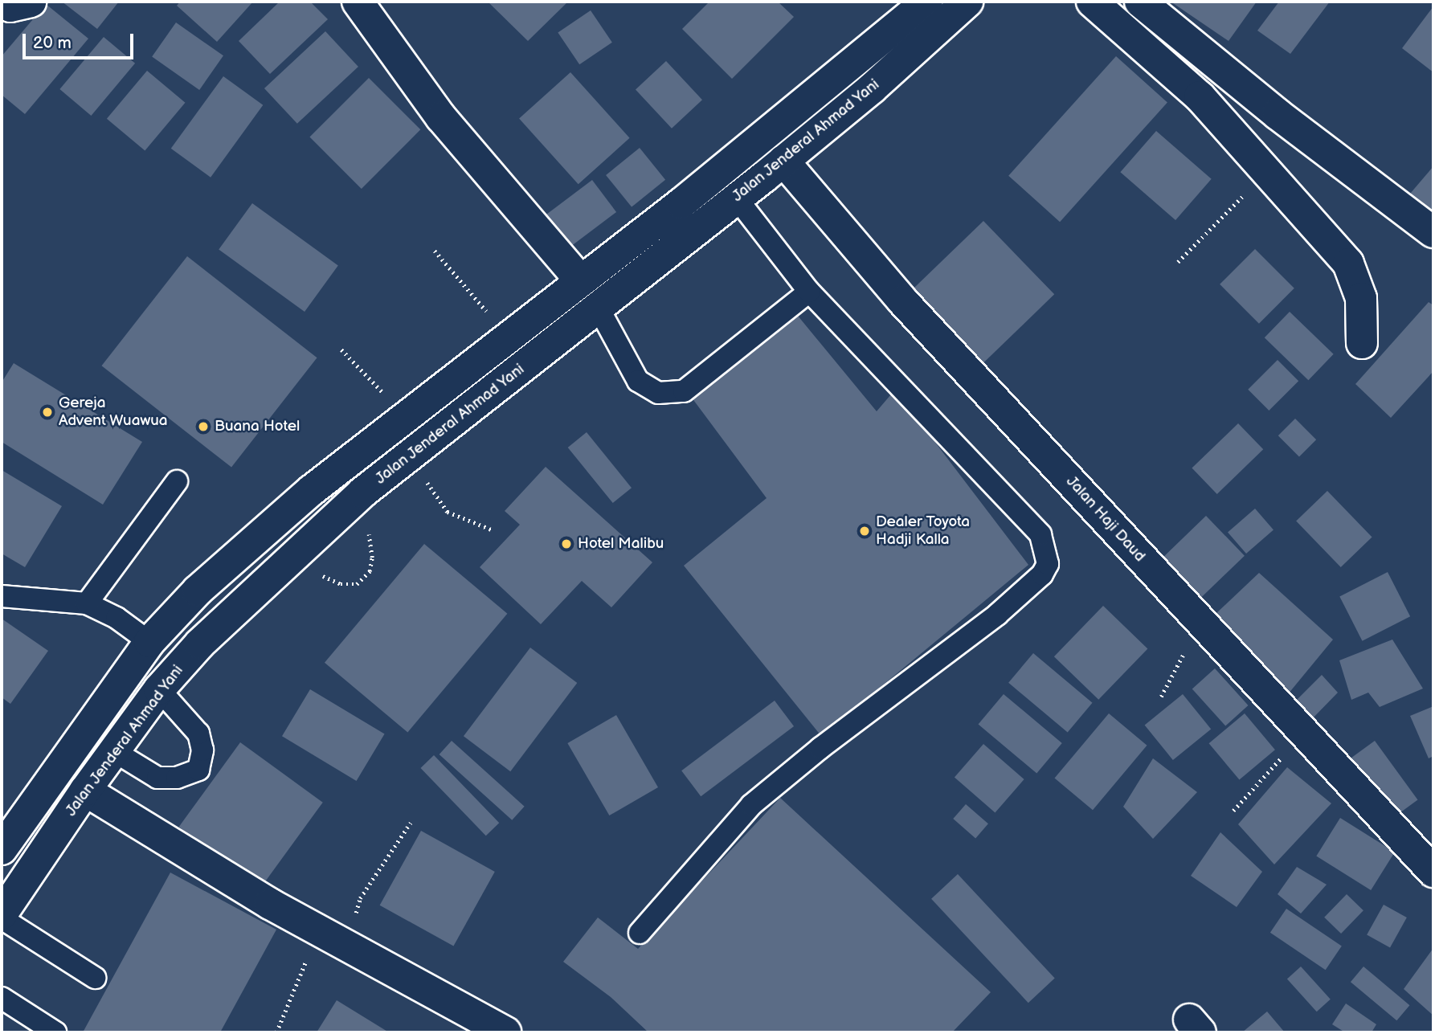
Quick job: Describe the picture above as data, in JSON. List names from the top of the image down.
{
  "streets": {
    "main road": ["Jalan Jenderal Ahmad Yani", "Jalan Haji Daud"]
  },
  "crossings": [
    ["Jalan Jenderal Ahmad Yani", "Jalan Haji Daud"]
  ],
  "places": [
    "Gereja Advent Wuawua",
    "Buana Hotel",
    "Dealer Toyota Hadji Kalla",
    "Hotel Malibu"
  ],
  "scale_bar": "20 m"
}
